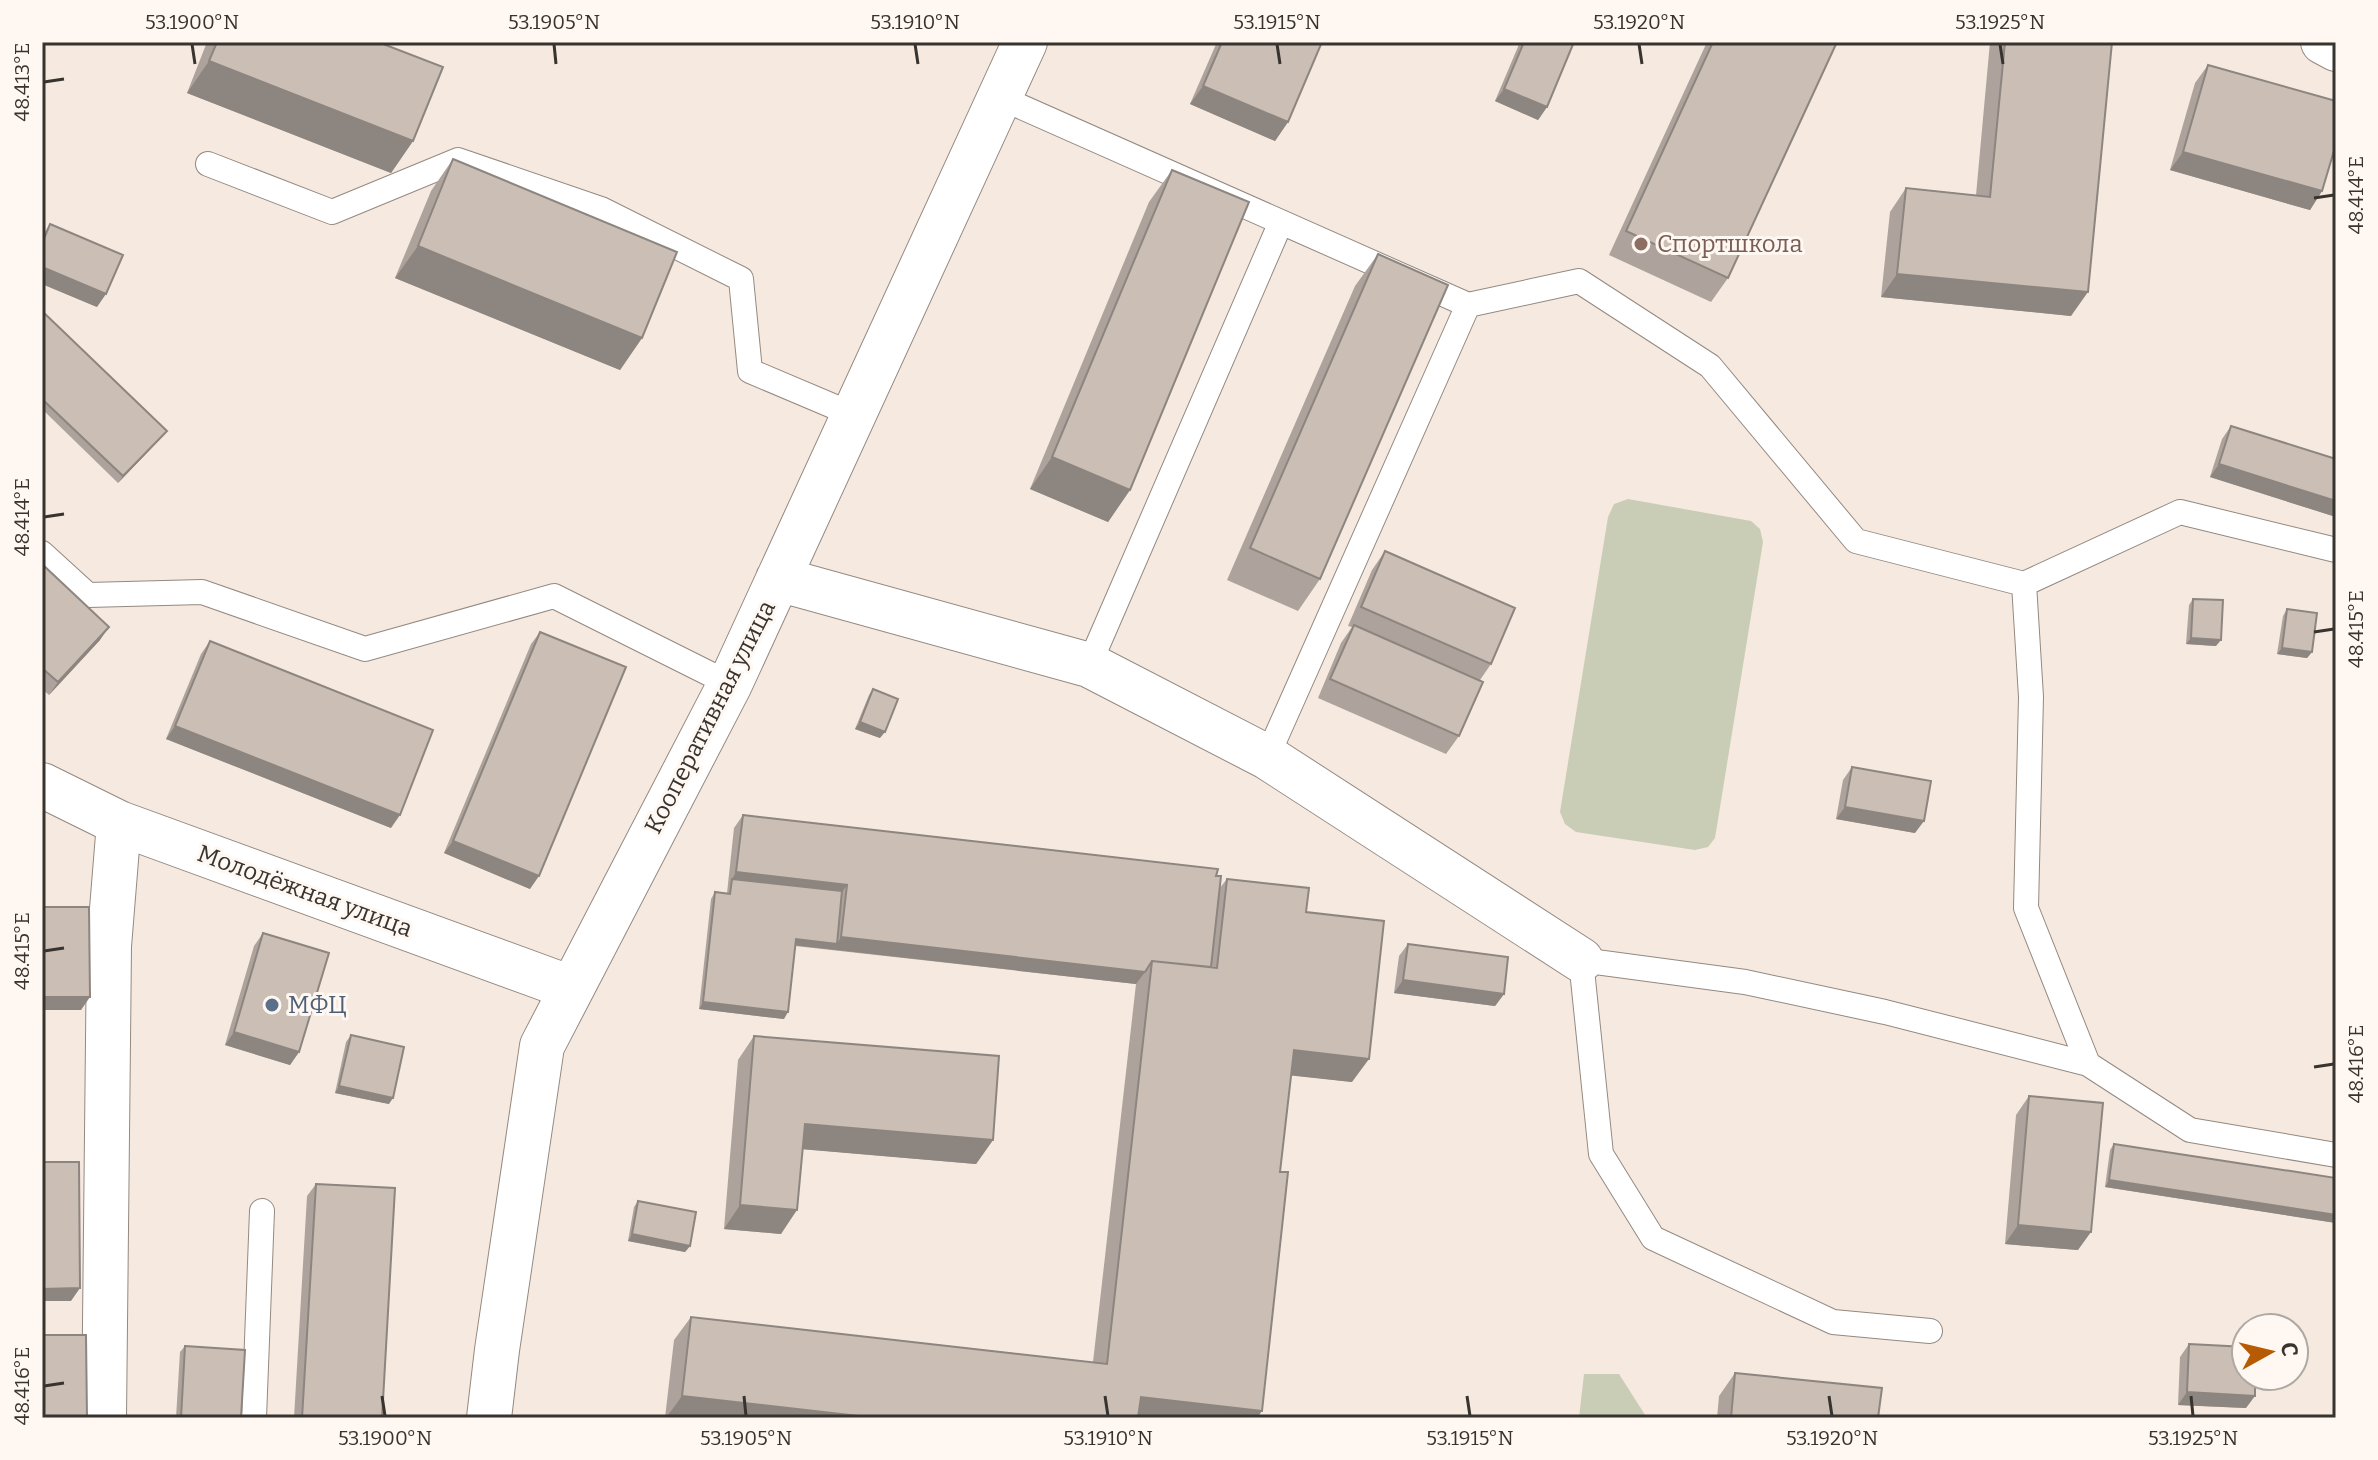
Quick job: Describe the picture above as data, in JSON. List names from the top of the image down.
{
  "streets": {
    "street": ["Кооперативная улица", "Молодёжная улица"]
  },
  "crossings": [
    ["Кооперативная улица", "Молодёжная улица"]
  ],
  "places": ["Спортшкола", "МФЦ"],
  "north": "right",
  "coordinates": [
    "53.1900°N",
    "53.1905°N",
    "53.1910°N",
    "53.1915°N",
    "53.1920°N",
    "53.1925°N",
    "48.413°E",
    "48.414°E",
    "48.415°E",
    "48.416°E"
  ]
}
